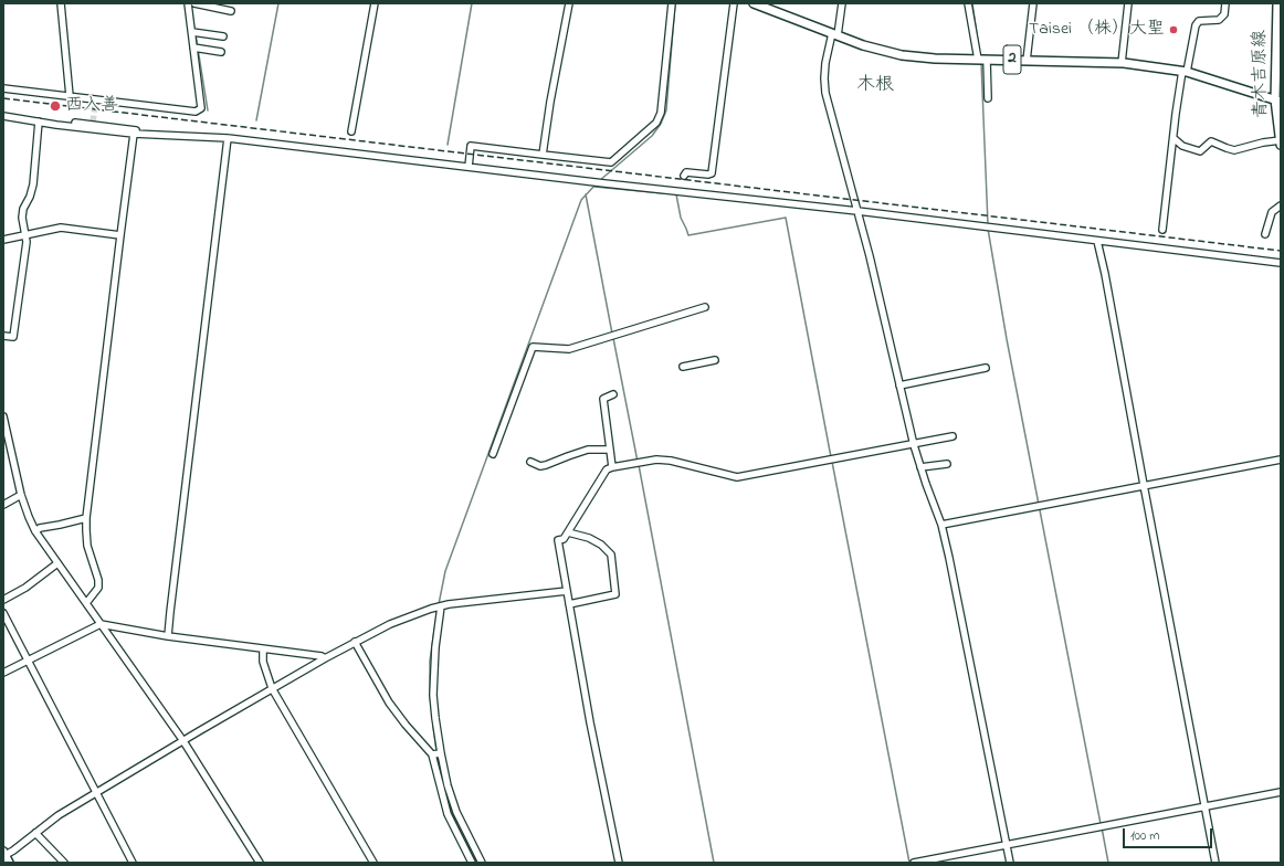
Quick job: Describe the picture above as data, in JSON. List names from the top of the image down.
{
  "streets": {
    "main road": ["2", "青木吉原線"]
  },
  "crossings": [
    ["2", "青木吉原線"]
  ],
  "districts": ["木根"],
  "places": ["Taisei （株）大聖", "西入善"],
  "scale_bar": "100 m"
}
